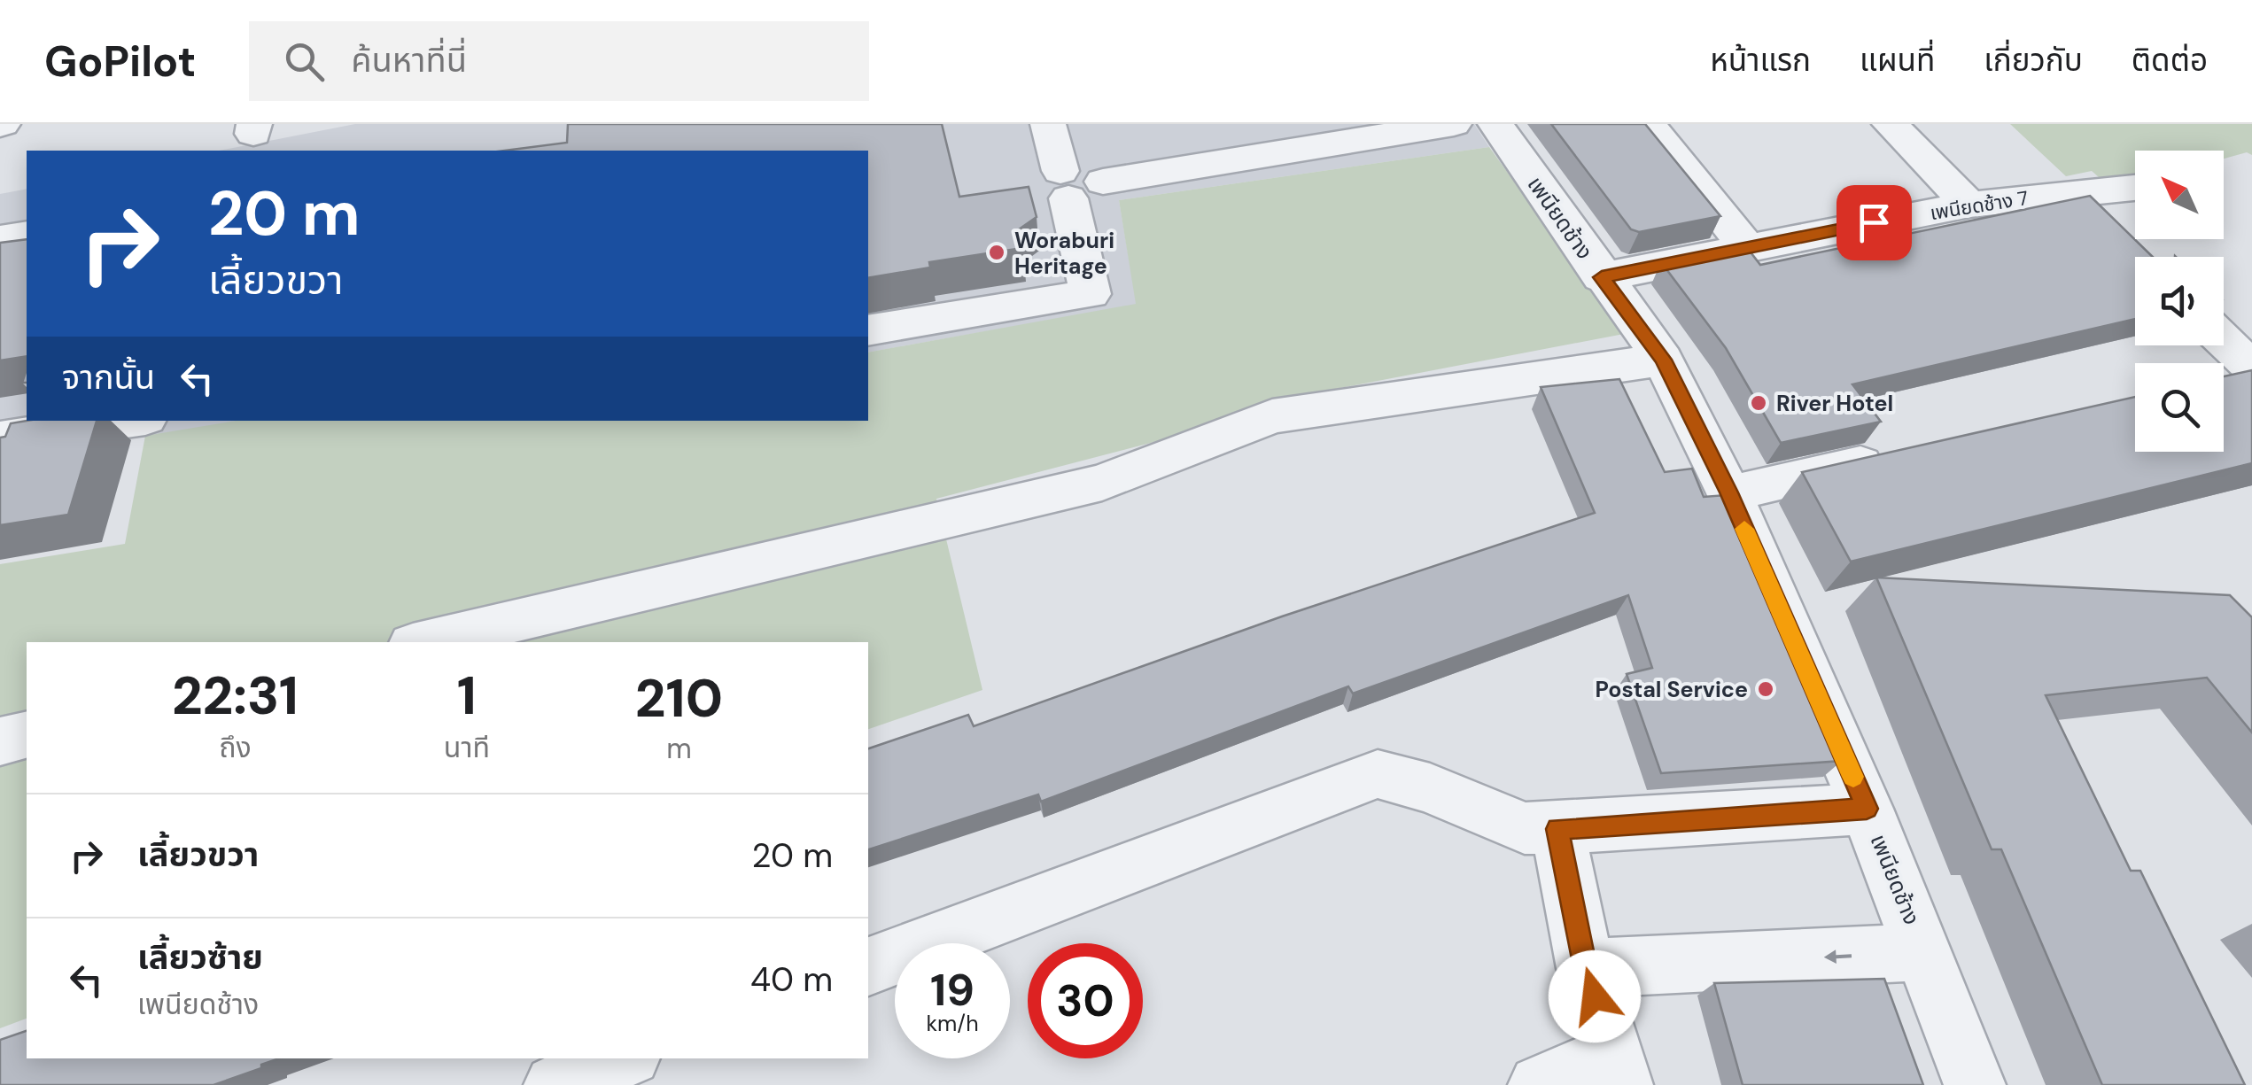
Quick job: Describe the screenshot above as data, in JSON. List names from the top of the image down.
{
  "streets": {
    "street": ["เพนียดช้าง 7", "เพนียดช้าง"]
  },
  "crossings": [
    ["เพนียดช้าง 7", "เพนียดช้าง"]
  ],
  "places": ["Woraburi Heritage", "River Hotel", "Postal Service"],
  "north": "top left",
  "page": {
    "header": "GoPilot",
    "search": "ค้นหาที่นี่",
    "nav": [
      "หน้าแรก",
      "แผนที่",
      "เกี่ยวกับ",
      "ติดต่อ"
    ],
    "turn": ["20 m", "เลี้ยวขวา"],
    "then": "จากนั้น",
    "eta": [
      "22:31",
      "ถึง",
      "1",
      "นาที",
      "210",
      "m"
    ],
    "list": [
      {
        "name": "เลี้ยวขวา",
        "value": "20 m"
      },
      {
        "name": "เลี้ยวซ้าย",
        "note": "เพนียดช้าง",
        "value": "40 m"
      }
    ],
    "speed": "19 km/h",
    "limit": "30"
  }
}
